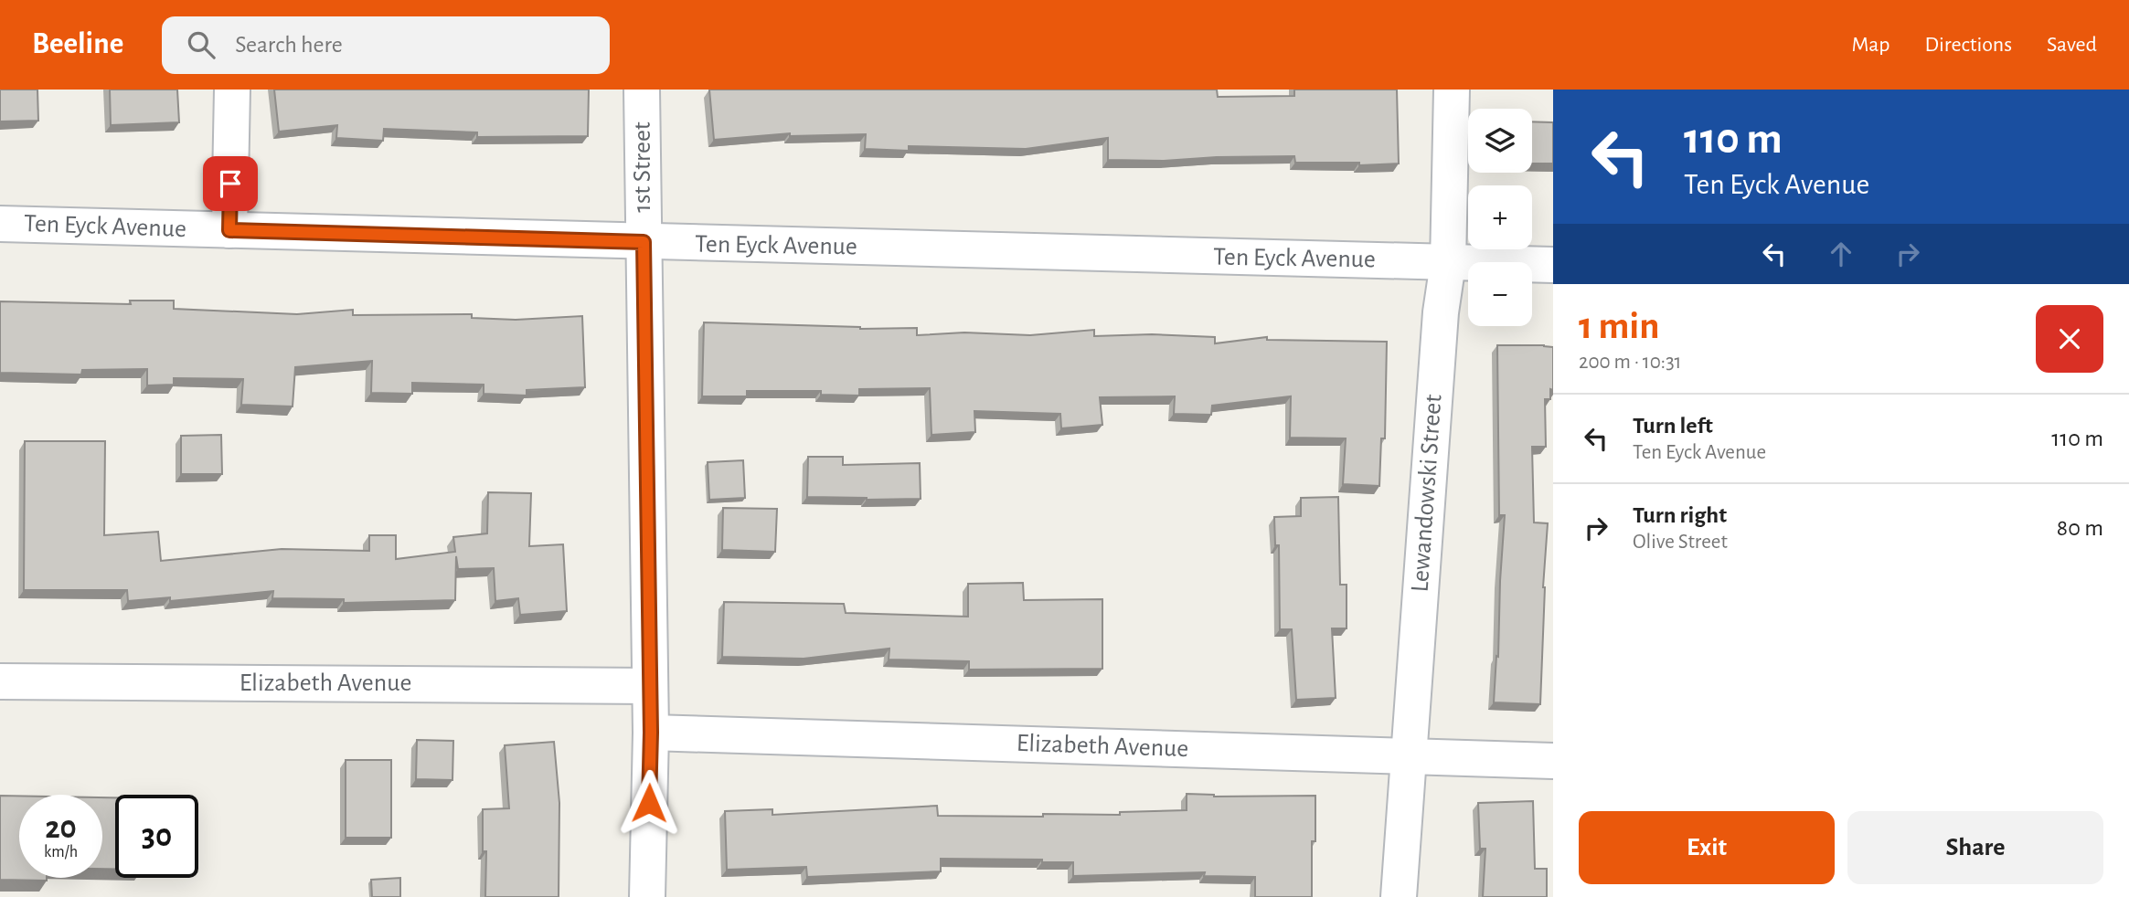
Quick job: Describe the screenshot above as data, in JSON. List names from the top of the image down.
{
  "streets": {
    "street": [
      "1st Street",
      "Ten Eyck Avenue",
      "Lewandowski Street",
      "Elizabeth Avenue"
    ]
  },
  "crossings": [
    ["1st Street", "Ten Eyck Avenue"],
    ["1st Street", "Elizabeth Avenue"],
    ["Ten Eyck Avenue", "Lewandowski Street"],
    ["Lewandowski Street", "Elizabeth Avenue"]
  ],
  "page": {
    "header": "Beeline",
    "search": "Search here",
    "nav": ["Map", "Directions", "Saved"],
    "turn": ["110 m", "Ten Eyck Avenue"],
    "map_buttons": ["+", "−"],
    "heading": ["1 min", "200 m · 10:31"],
    "list": [
      {
        "name": "Turn left",
        "note": "Ten Eyck Avenue",
        "value": "110 m"
      },
      {
        "name": "Turn right",
        "note": "Olive Street",
        "value": "80 m"
      }
    ],
    "speed": "20 km/h",
    "limit": "30",
    "buttons": ["Exit", "Share"]
  }
}
